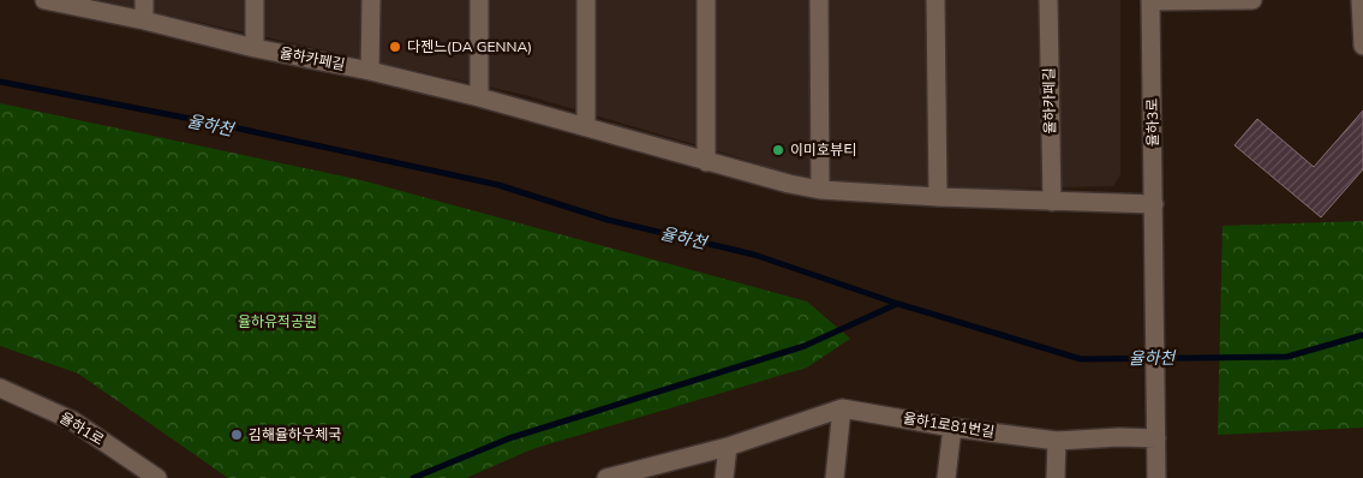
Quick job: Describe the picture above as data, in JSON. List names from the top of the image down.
{
  "streets": {
    "street": [
      "율하카페길",
      "율하3로",
      "율하1로81번길",
      "율하1로"
    ]
  },
  "crossings": [
    ["율하카페길", "율하3로"],
    ["율하3로", "율하1로81번길"]
  ],
  "water": ["율하천"],
  "parks": ["율하유적공원"],
  "places": ["다젠느(DA GENNA)", "이미호뷰티", "김해율하우체국"]
}
